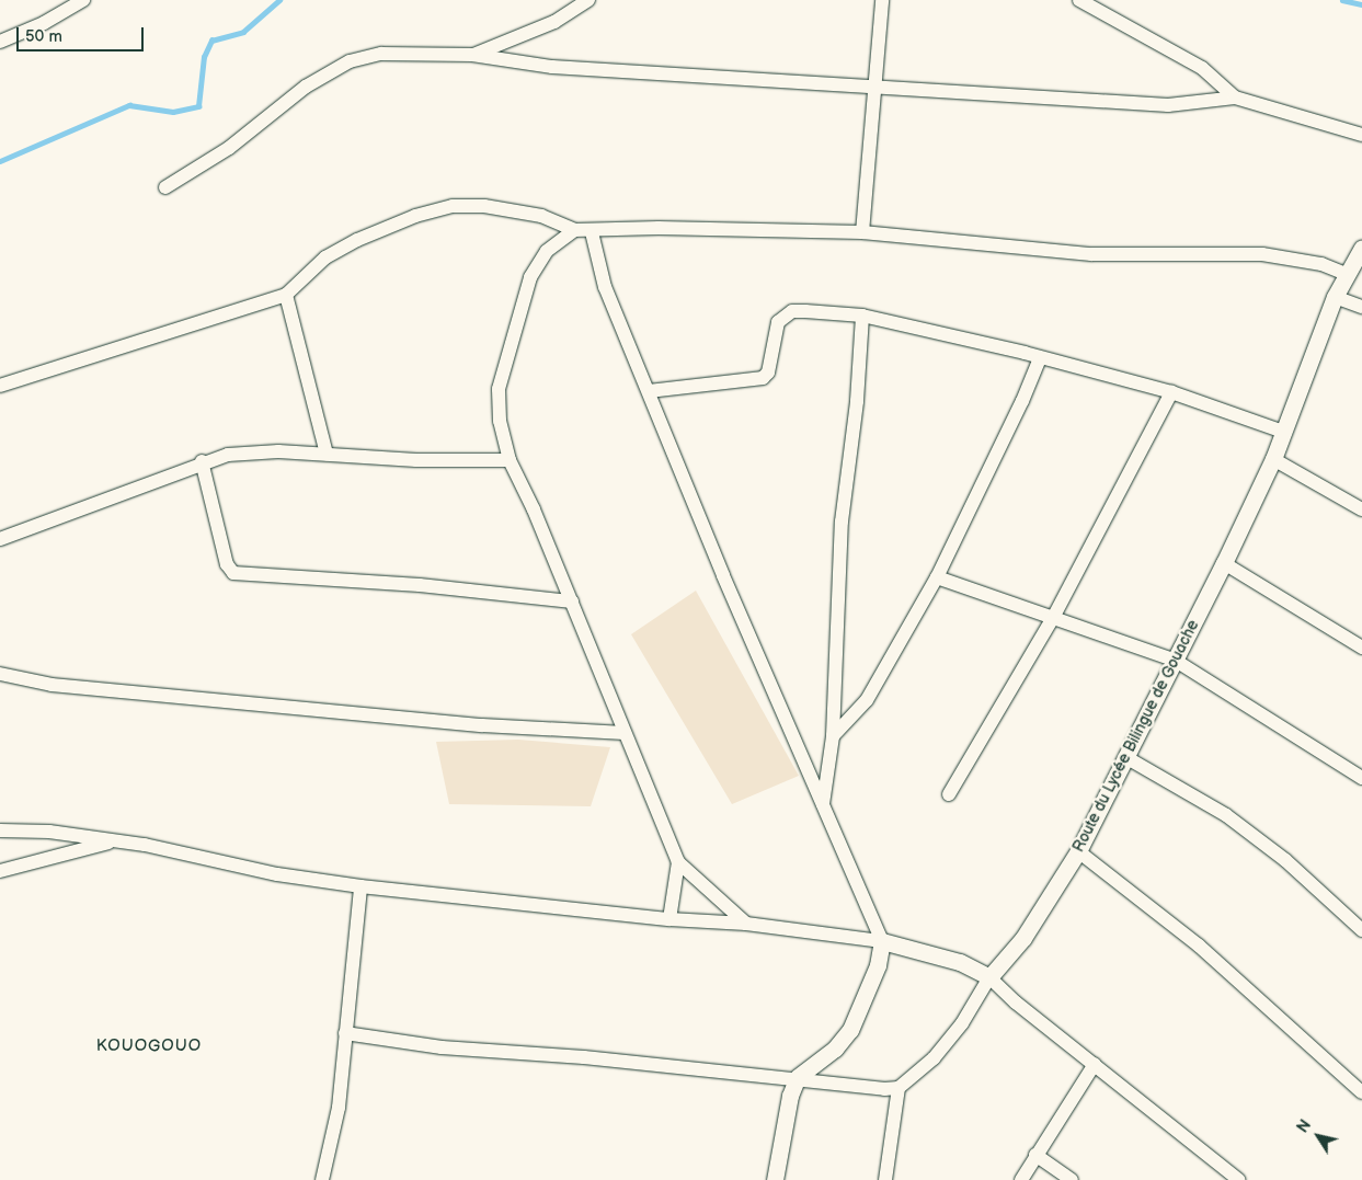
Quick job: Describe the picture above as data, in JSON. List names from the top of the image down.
{
  "streets": {
    "street": ["Route du Lycée Bilingue de Gouache"]
  },
  "districts": ["KOUOGOUO"],
  "scale_bar": "50 m",
  "north": "top left"
}
